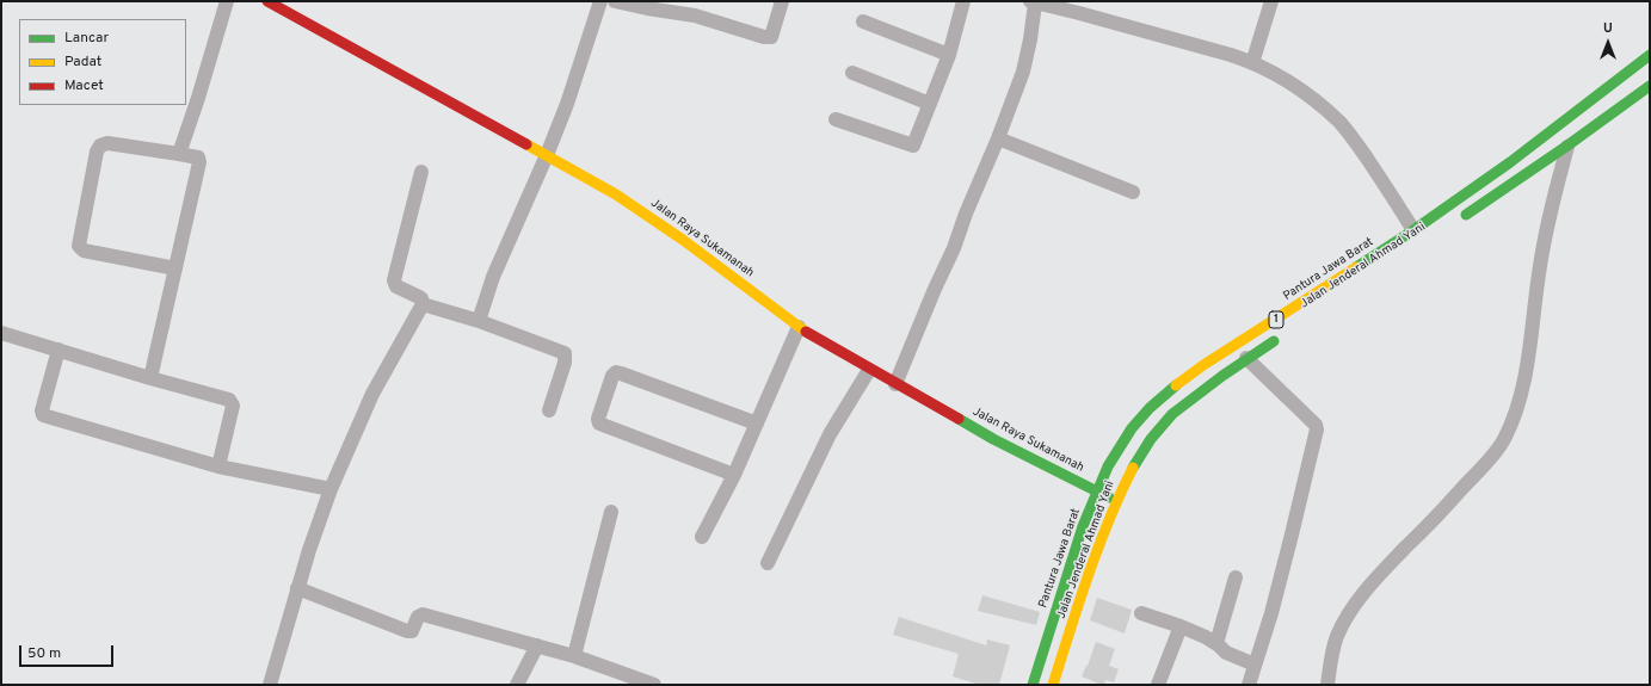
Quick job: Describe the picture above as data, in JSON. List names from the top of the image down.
{
  "streets": {
    "main road": [
      "Jalan Raya Sukamanah",
      "Jalan Jenderal Ahmad Yani",
      "Pantura Jawa Barat",
      "1"
    ]
  },
  "crossings": [
    ["Jalan Raya Sukamanah", "Jalan Jenderal Ahmad Yani"],
    ["Jalan Raya Sukamanah", "Pantura Jawa Barat"]
  ],
  "legend": ["Lancar", "Padat", "Macet"],
  "scale_bar": "50 m",
  "north": "top"
}
